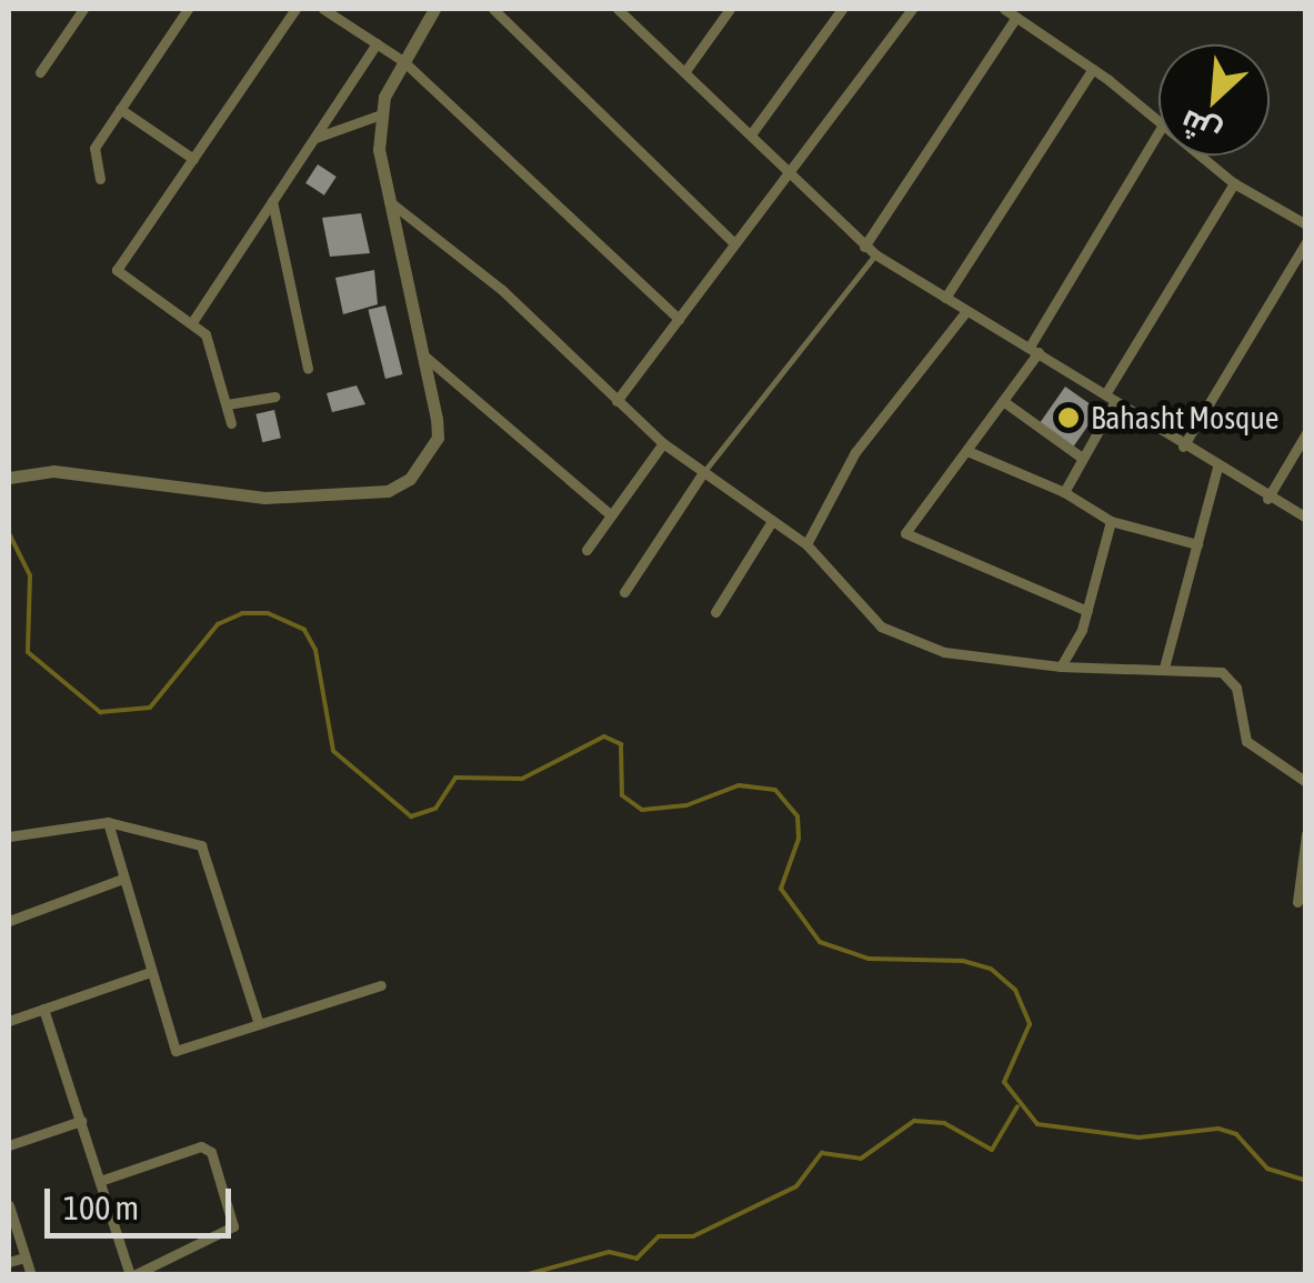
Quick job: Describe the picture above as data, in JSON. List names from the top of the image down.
{
  "places": ["Bahasht Mosque"],
  "scale_bar": "100 m",
  "north": "bottom left"
}
